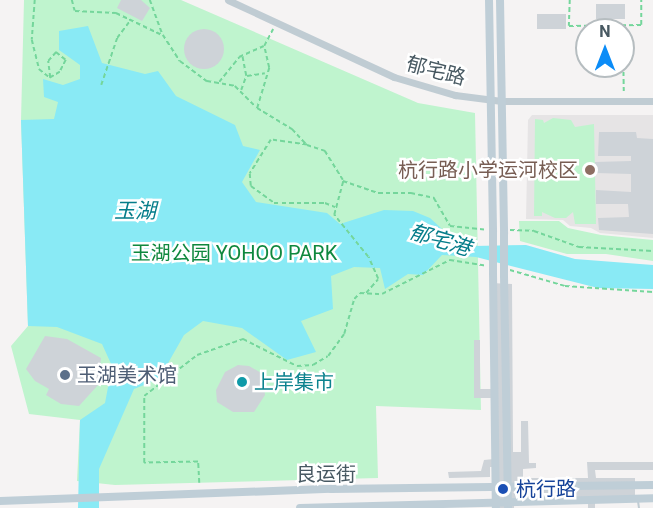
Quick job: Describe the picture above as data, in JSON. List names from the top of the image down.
{
  "streets": {
    "main road": ["良运街"],
    "street": ["郁宅路"]
  },
  "water": ["玉湖", "郁宅港"],
  "parks": ["玉湖公园 YOHOO PARK"],
  "places": [
    "杭行路小学运河校区",
    "玉湖美术馆",
    "上岸集市",
    "杭行路"
  ],
  "north": "top"
}
